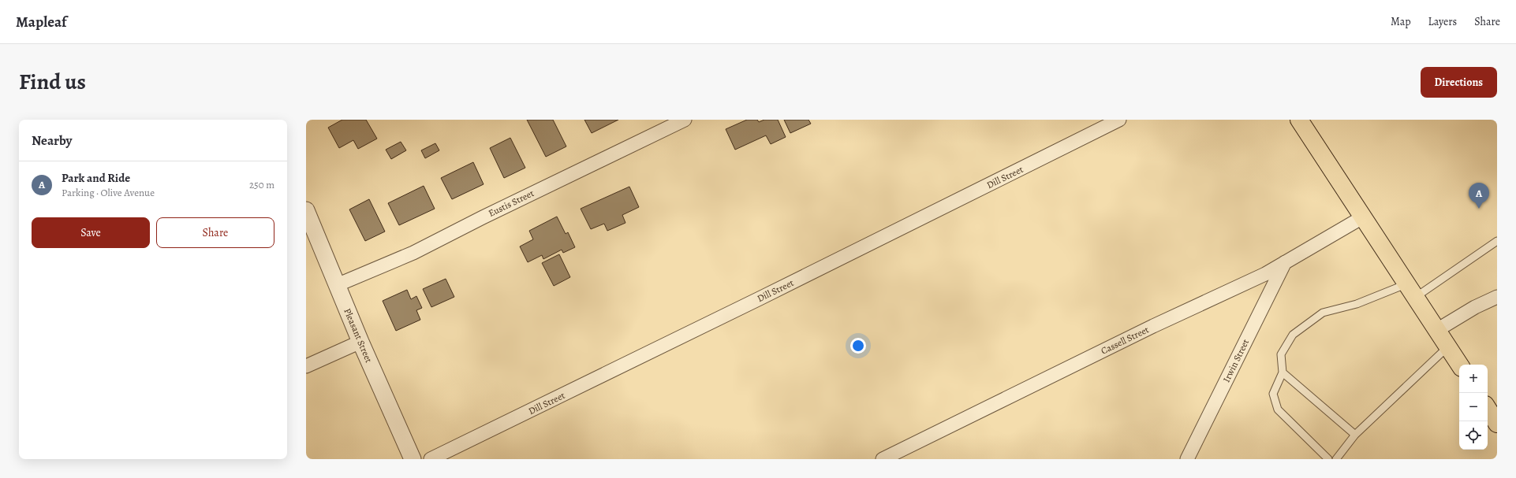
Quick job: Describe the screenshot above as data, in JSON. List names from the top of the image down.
{
  "streets": {
    "street": [
      "Dill Street",
      "Eustis Street",
      "Pleasant Street",
      "Cassell Street",
      "Irwin Street"
    ]
  },
  "crossings": [
    ["Eustis Street", "Pleasant Street"],
    ["Cassell Street", "Irwin Street"]
  ],
  "page": {
    "header": "Mapleaf",
    "nav": ["Map", "Layers", "Share"],
    "title": "Find us",
    "buttons": [
      "Directions",
      ["Save", "Share"]
    ],
    "heading": "Nearby",
    "list": [
      {
        "mark": "A",
        "name": "Park and Ride",
        "note": "Parking · Olive Avenue",
        "value": "250 m"
      }
    ],
    "pins": "A",
    "map_buttons": ["+", "−"]
  }
}
